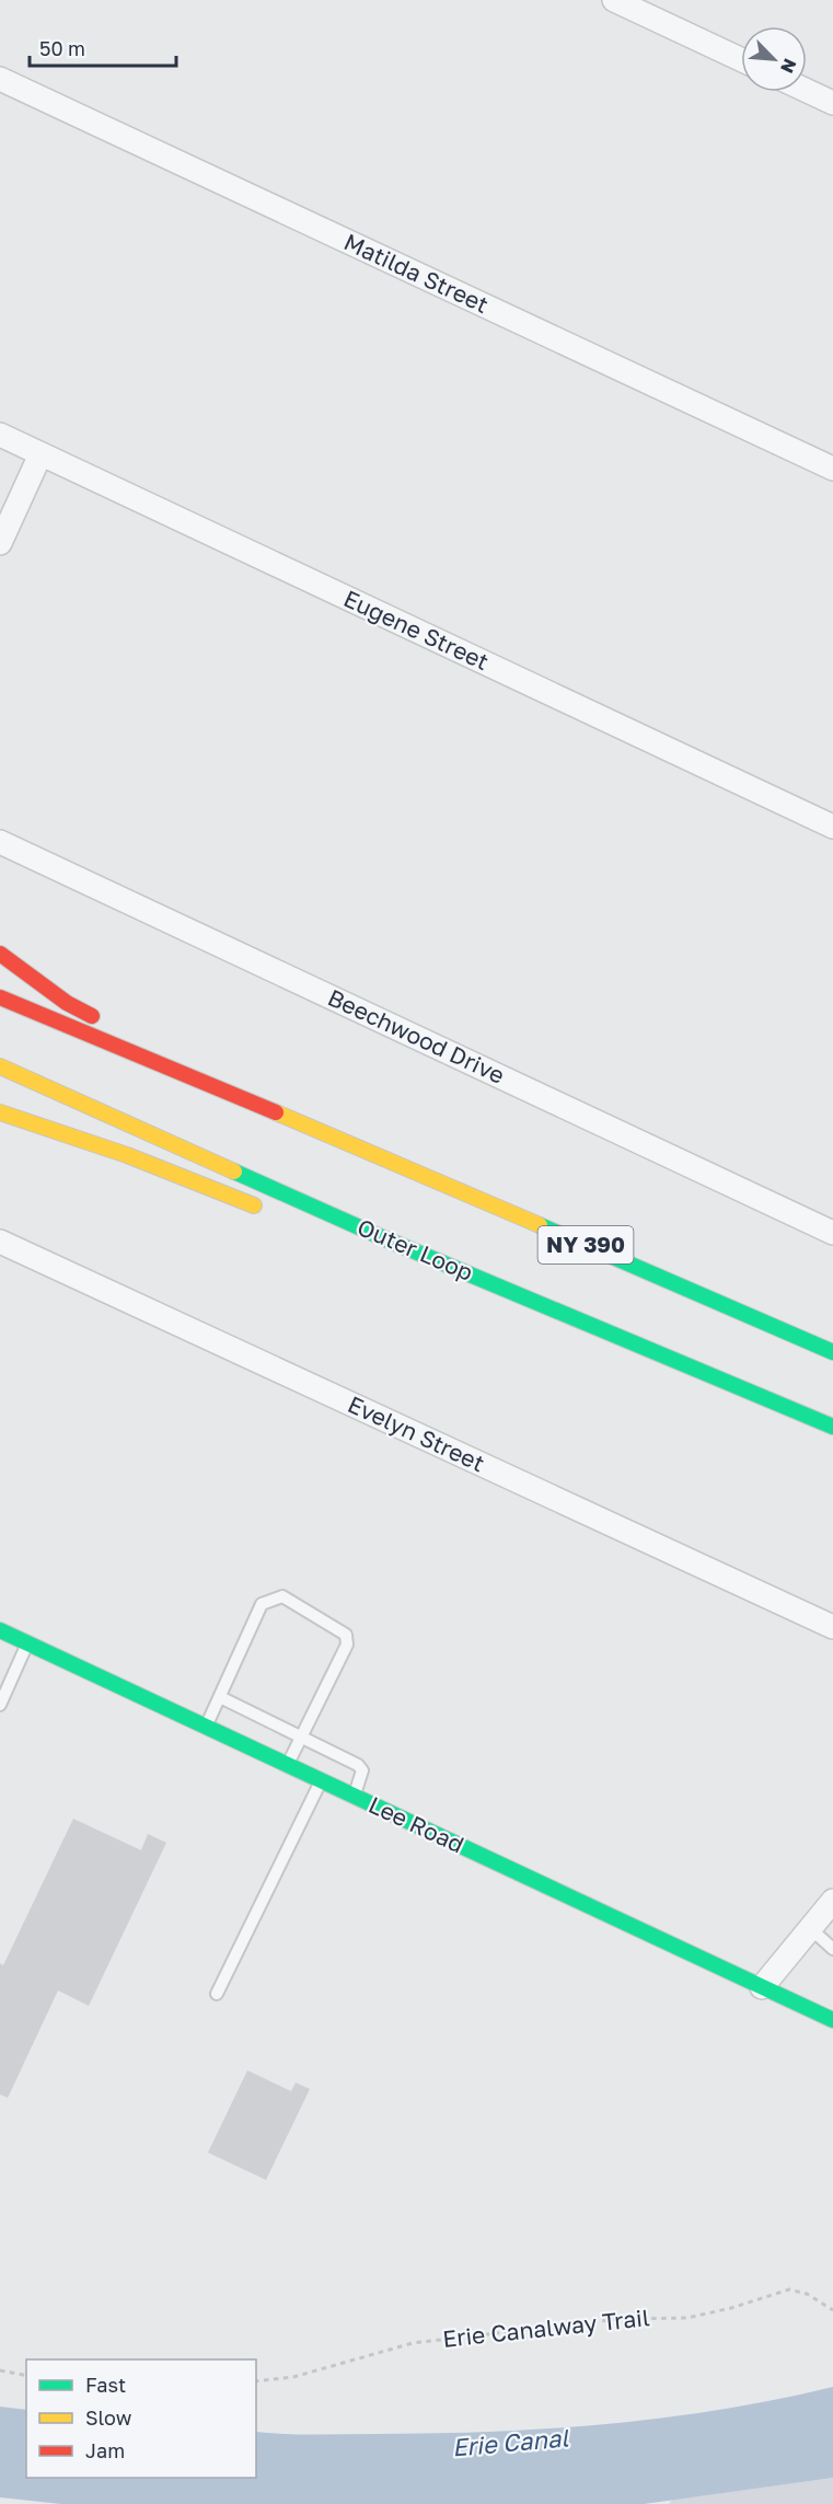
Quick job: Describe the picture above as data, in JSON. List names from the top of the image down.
{
  "streets": {
    "main road": ["NY 390", "Outer Loop", "Lee Road"],
    "street": [
      "Matilda Street",
      "Eugene Street",
      "Beechwood Drive",
      "Evelyn Street"
    ],
    "path": ["Erie Canalway Trail"]
  },
  "water": ["Erie Canal"],
  "legend": ["Fast", "Slow", "Jam"],
  "scale_bar": "50 m",
  "north": "bottom right"
}
